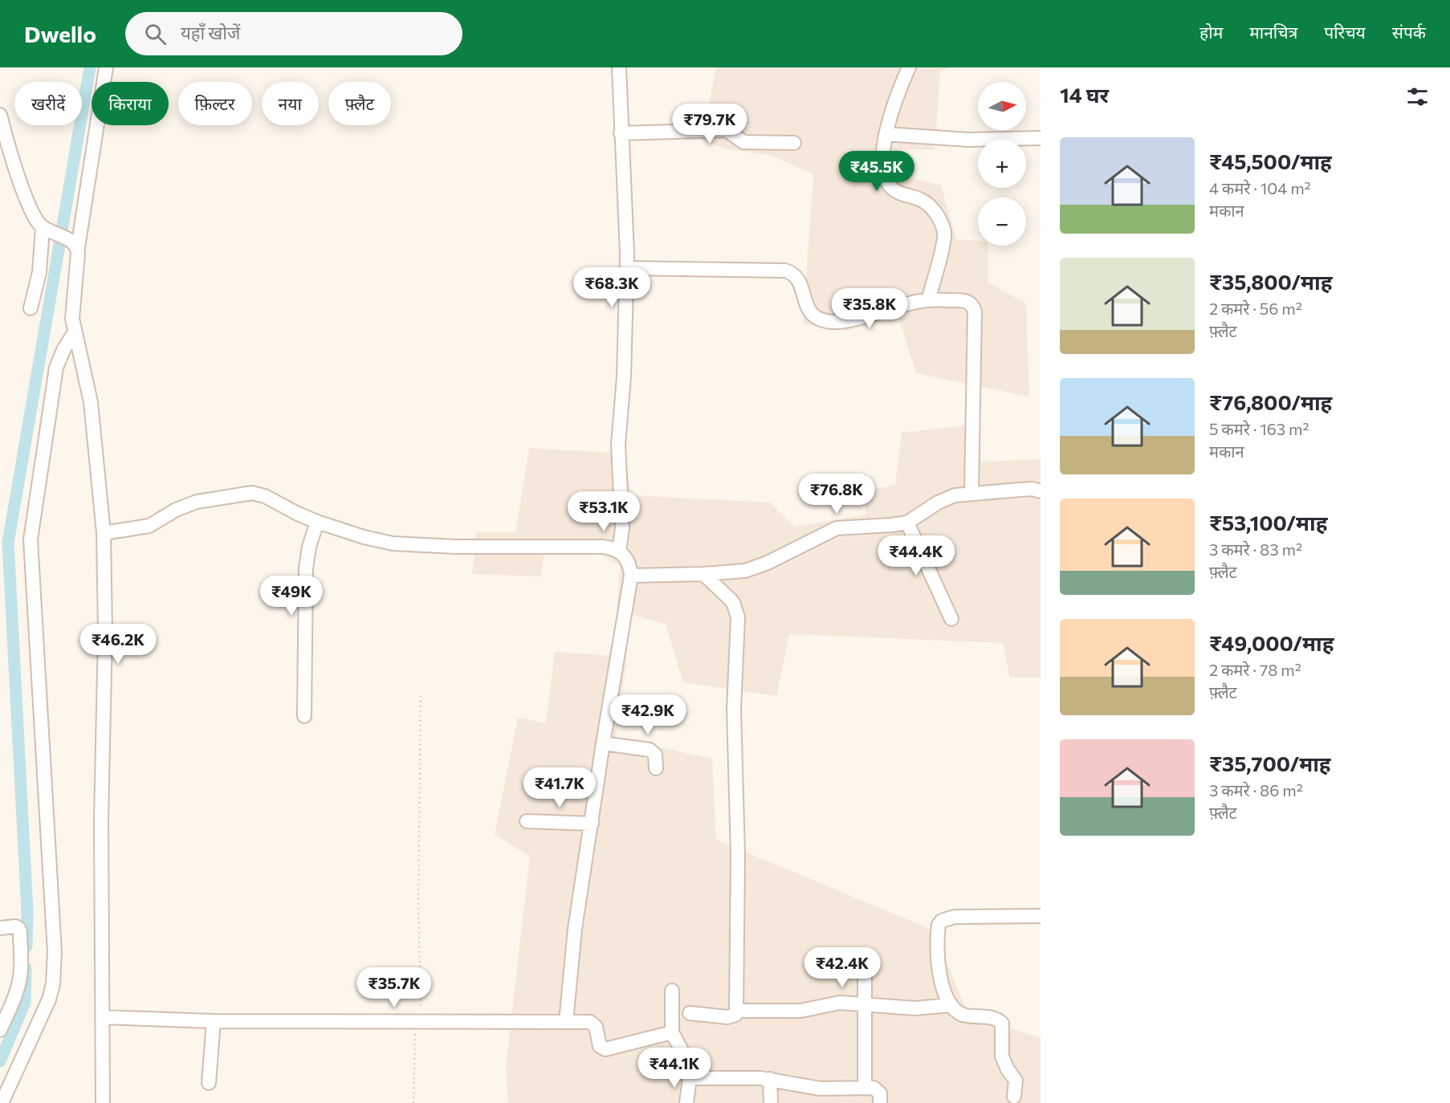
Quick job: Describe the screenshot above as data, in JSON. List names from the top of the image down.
{
  "north": "right",
  "page": {
    "header": "Dwello",
    "search": "यहाँ खोजें",
    "nav": [
      "होम",
      "मानचित्र",
      "परिचय",
      "संपर्क"
    ],
    "heading": "14 घर",
    "map_buttons": ["+", "−"],
    "chip": [
      "खरीदें",
      "किराया",
      "फ़िल्टर",
      "नया",
      "फ़्लैट"
    ],
    "price": [
      "₹79.7K",
      "₹45.5K",
      "₹68.3K",
      "₹35.8K",
      "₹76.8K",
      "₹53.1K",
      "₹44.4K",
      "₹49K",
      "₹46.2K",
      "₹42.9K",
      "₹41.7K",
      "₹42.4K",
      "₹35.7K",
      "₹44.1K"
    ],
    "list": [
      {
        "name": "₹45,500/माह",
        "note": "4 कमरे · 104 m² · मकान"
      },
      {
        "name": "₹35,800/माह",
        "note": "2 कमरे · 56 m² · फ़्लैट"
      },
      {
        "name": "₹76,800/माह",
        "note": "5 कमरे · 163 m² · मकान"
      },
      {
        "name": "₹53,100/माह",
        "note": "3 कमरे · 83 m² · फ़्लैट"
      },
      {
        "name": "₹49,000/माह",
        "note": "2 कमरे · 78 m² · फ़्लैट"
      },
      {
        "name": "₹35,700/माह",
        "note": "3 कमरे · 86 m² · फ़्लैट"
      }
    ]
  }
}
